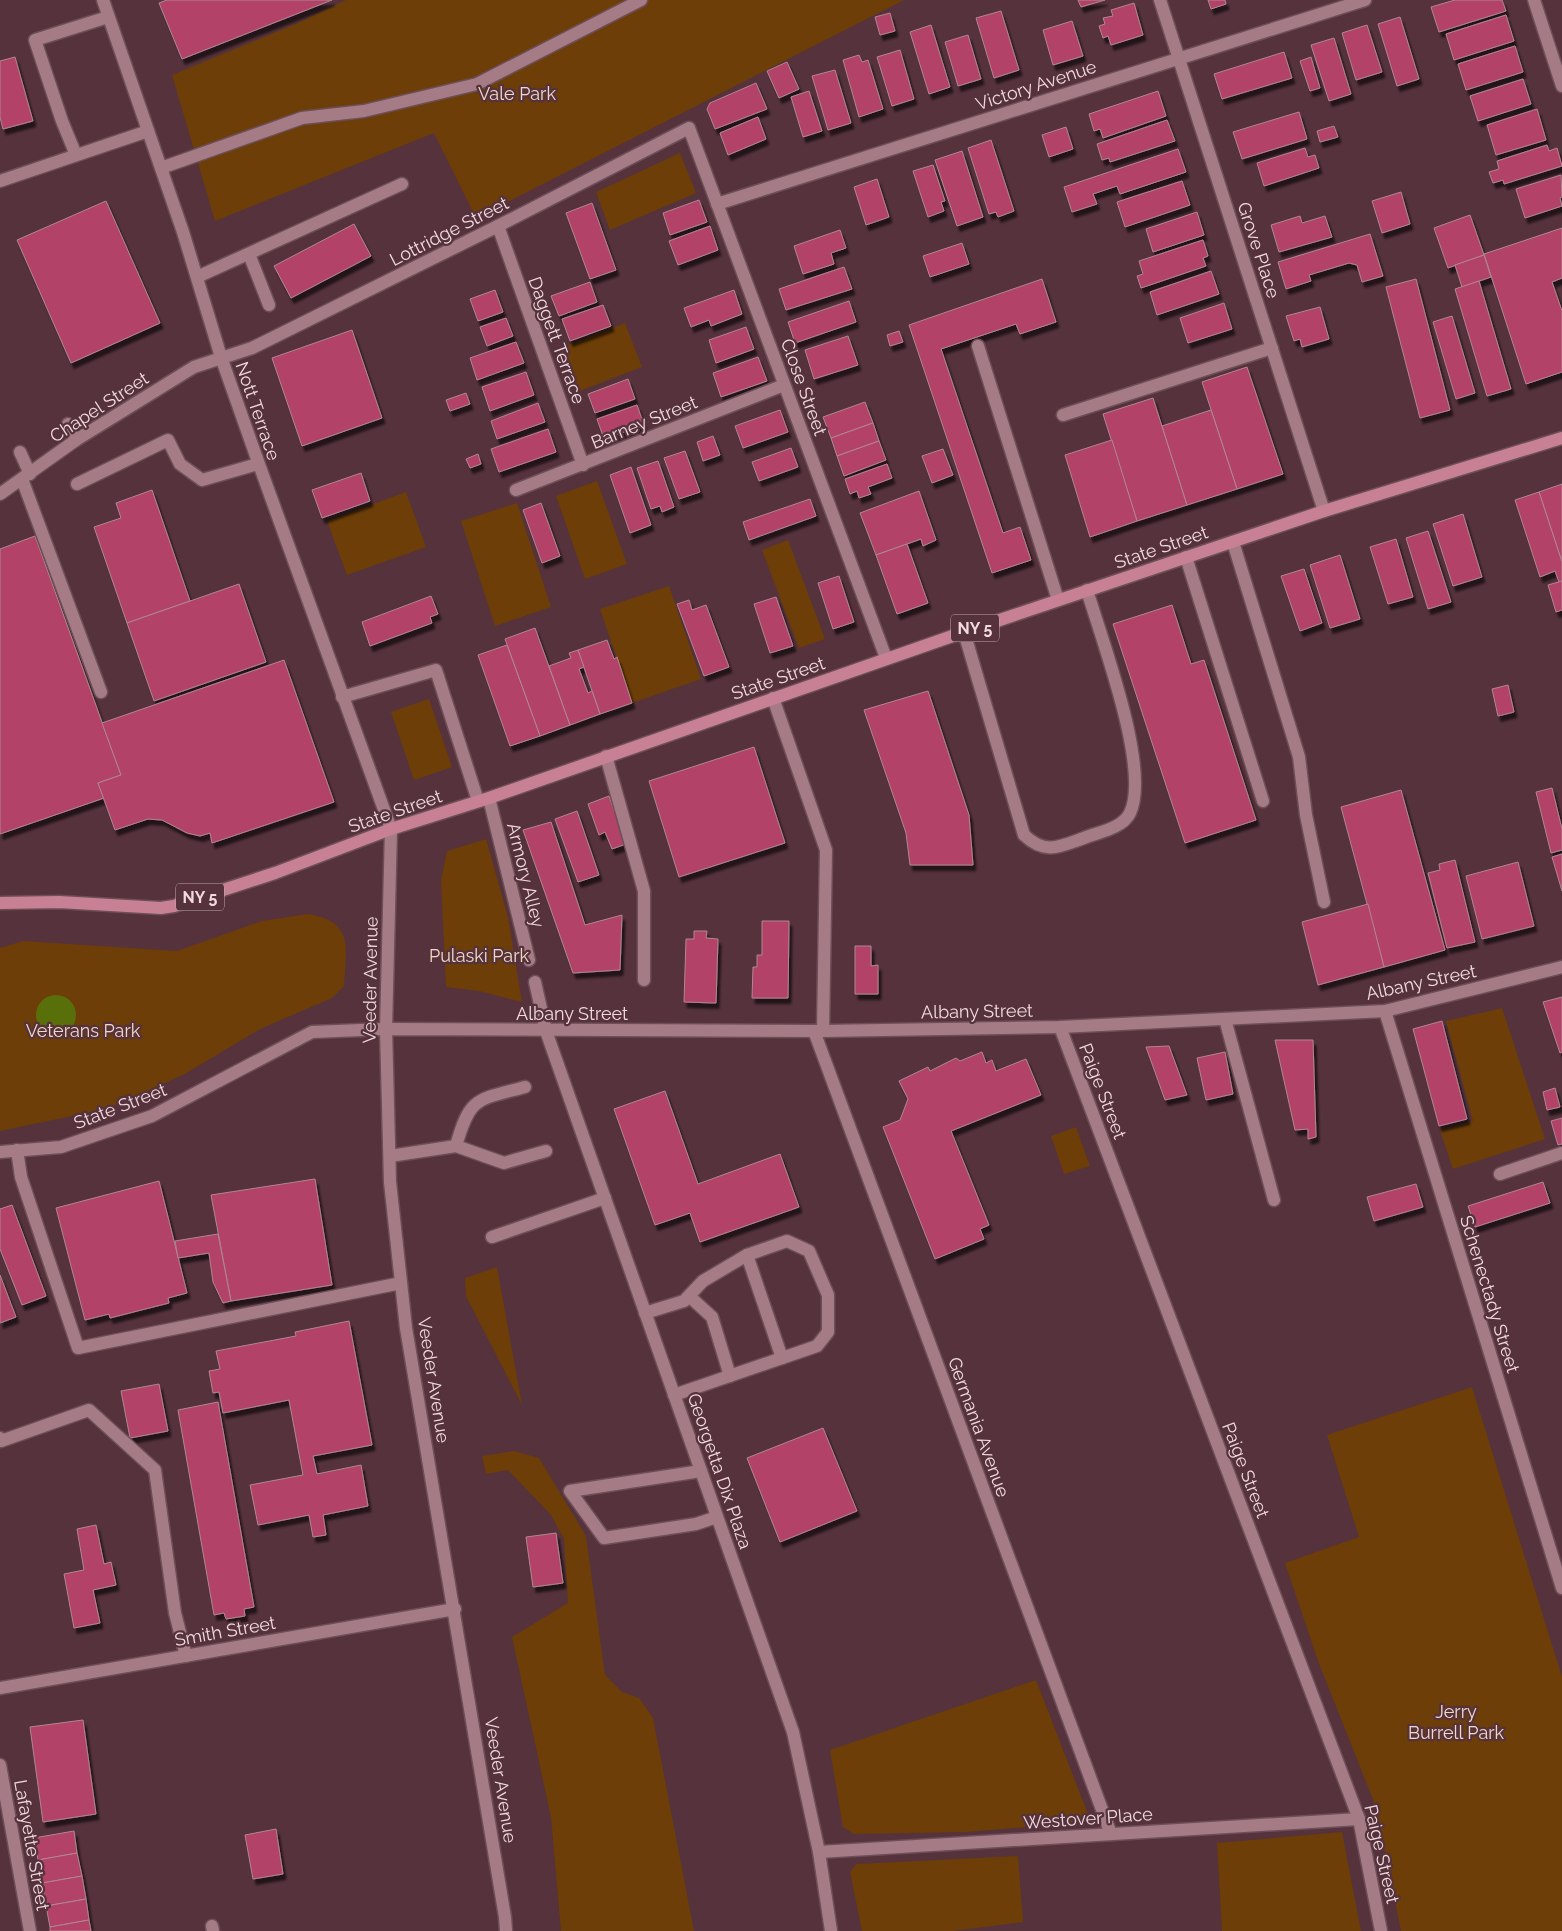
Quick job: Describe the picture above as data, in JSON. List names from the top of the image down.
{
  "streets": {
    "main road": ["State Street", "NY 5"],
    "street": [
      "Victory Avenue",
      "Lottridge Street",
      "Grove Place",
      "Daggett Terrace",
      "Close Street",
      "Chapel Street",
      "Nott Terrace",
      "Barney Street",
      "Armory Alley",
      "Veeder Avenue",
      "Albany Street",
      "Paige Street",
      "Schenectady Street",
      "Germania Avenue",
      "Georgetta Dix Plaza",
      "Smith Street",
      "Westover Place",
      "Lafayette Street"
    ]
  },
  "crossings": [
    ["Victory Avenue", "Grove Place"],
    ["Victory Avenue", "Close Street"],
    ["Lottridge Street", "Daggett Terrace"],
    ["Lottridge Street", "Close Street"],
    ["Lottridge Street", "Chapel Street"],
    ["Lottridge Street", "Nott Terrace"],
    ["Grove Place", "State Street"],
    ["Daggett Terrace", "Barney Street"],
    ["Close Street", "Barney Street"],
    ["Close Street", "State Street"],
    ["Chapel Street", "Nott Terrace"],
    ["Nott Terrace", "State Street"],
    ["Nott Terrace", "Armory Alley"],
    ["Nott Terrace", "Veeder Avenue"],
    ["State Street", "Armory Alley"],
    ["State Street", "Veeder Avenue"],
    ["State Street", "Albany Street"],
    ["Veeder Avenue", "Albany Street"],
    ["Veeder Avenue", "Smith Street"],
    ["Albany Street", "Paige Street"],
    ["Albany Street", "Schenectady Street"],
    ["Albany Street", "Germania Avenue"],
    ["Albany Street", "Georgetta Dix Plaza"],
    ["Paige Street", "Westover Place"],
    ["Germania Avenue", "Westover Place"],
    ["Georgetta Dix Plaza", "Westover Place"]
  ],
  "parks": [
    "Vale Park",
    "Pulaski Park",
    "Veterans Park",
    "Jerry Burrell Park"
  ]
}
